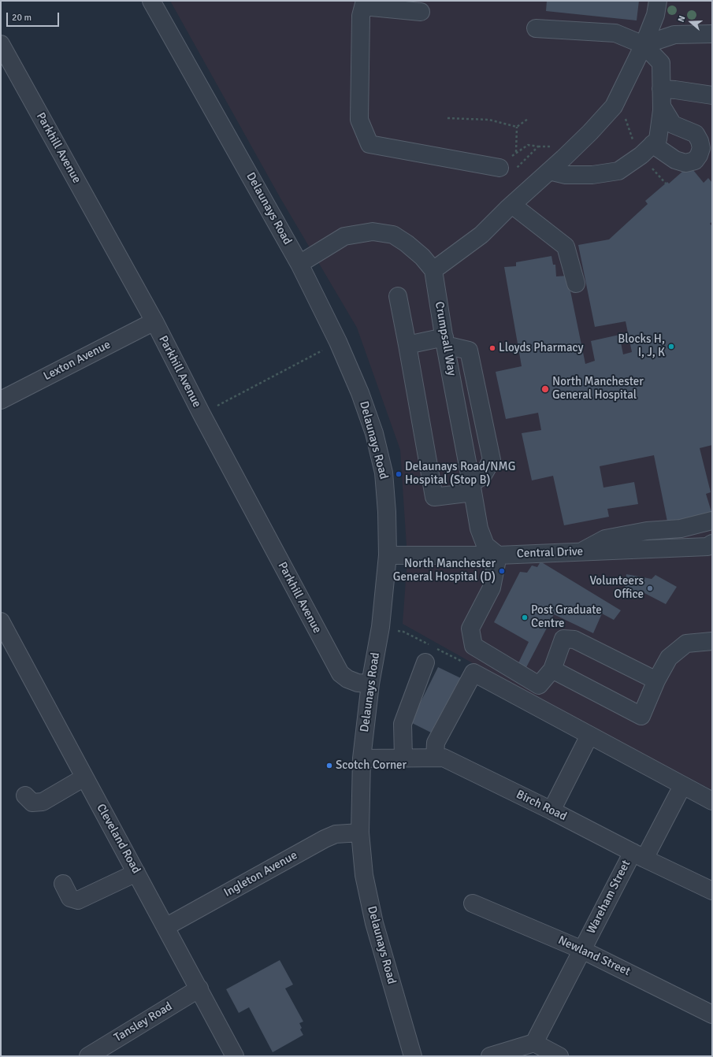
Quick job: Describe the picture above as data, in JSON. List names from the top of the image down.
{
  "streets": {
    "street": [
      "Parkhill Avenue",
      "Delaunays Road",
      "Crumpsall Way",
      "Lexton Avenue",
      "Central Drive",
      "Birch Road",
      "Cleveland Road",
      "Ingleton Avenue",
      "Wareham Street",
      "Newland Street",
      "Tansley Road"
    ]
  },
  "crossings": [
    ["Parkhill Avenue", "Delaunays Road"],
    ["Parkhill Avenue", "Lexton Avenue"],
    ["Delaunays Road", "Crumpsall Way"],
    ["Delaunays Road", "Central Drive"],
    ["Delaunays Road", "Birch Road"],
    ["Delaunays Road", "Ingleton Avenue"],
    ["Crumpsall Way", "Central Drive"],
    ["Birch Road", "Wareham Street"],
    ["Cleveland Road", "Ingleton Avenue"],
    ["Cleveland Road", "Tansley Road"],
    ["Wareham Street", "Newland Street"]
  ],
  "places": [
    "Blocks H, I, J, K",
    "Lloyds Pharmacy",
    "North Manchester General Hospital",
    "Delaunays Road/NMG Hospital (Stop B)",
    "North Manchester General Hospital (D)",
    "Volunteers Office",
    "Post Graduate Centre",
    "Scotch Corner"
  ],
  "scale_bar": "20 m",
  "north": "left"
}
